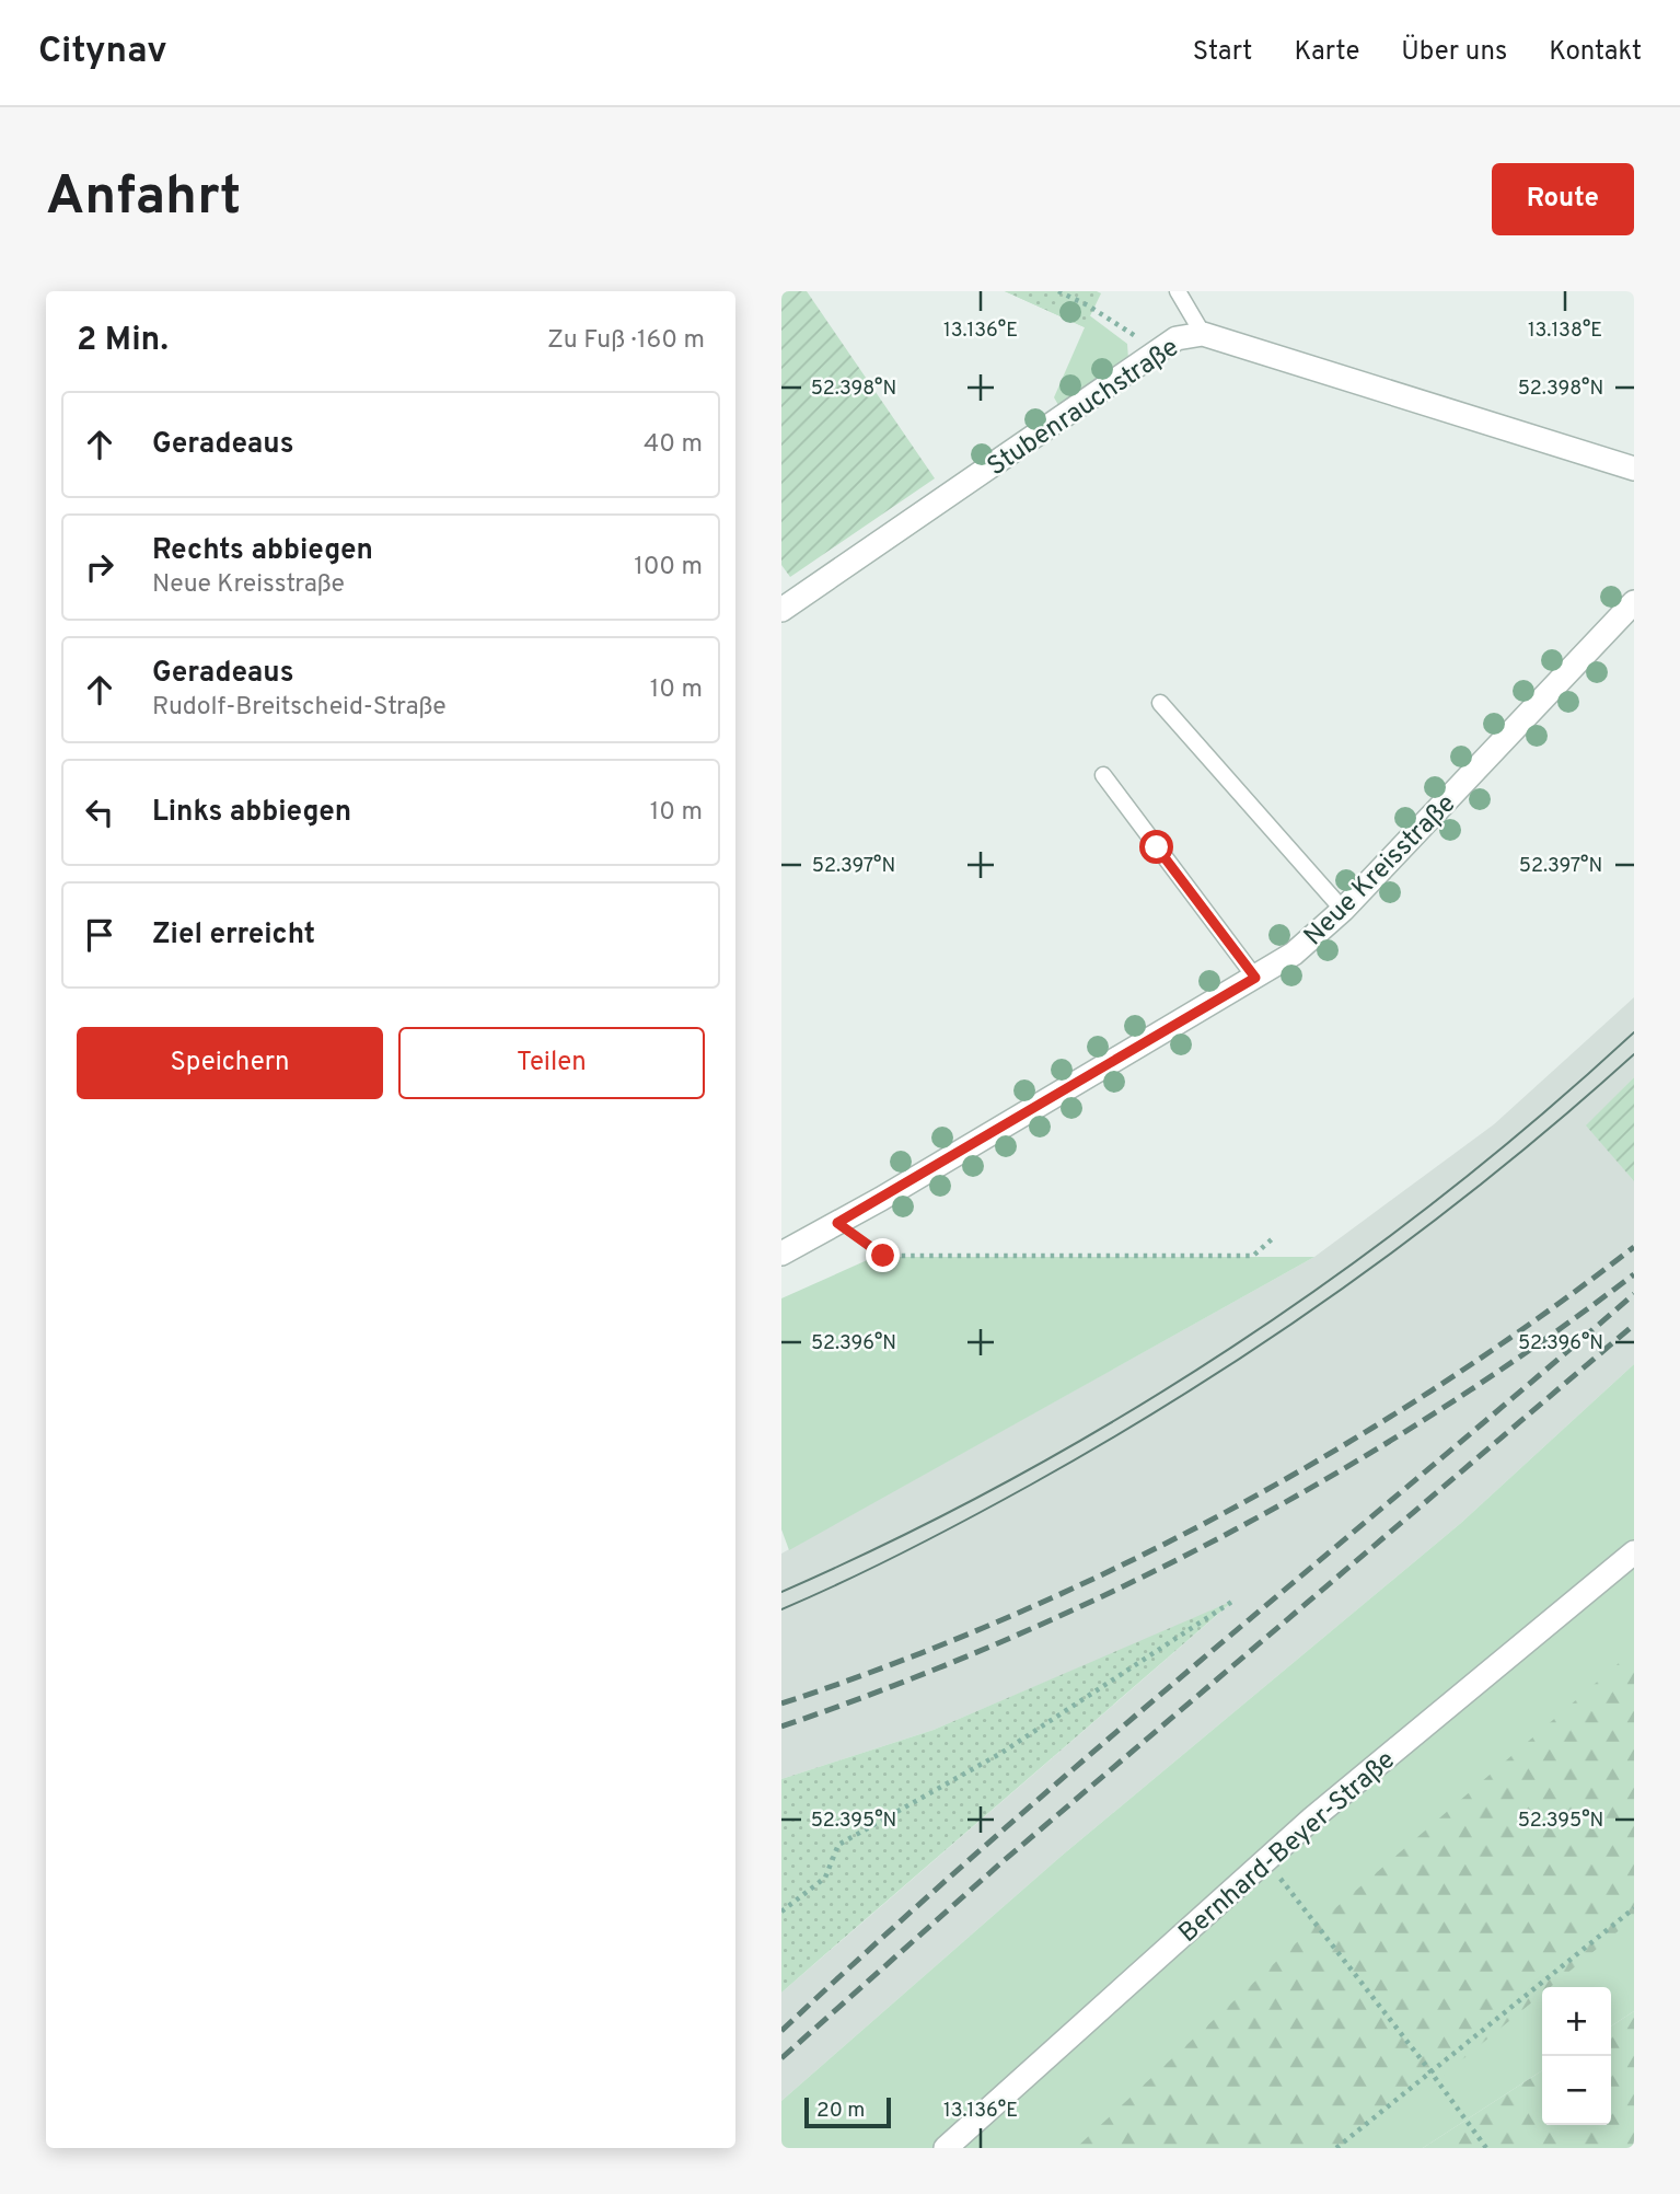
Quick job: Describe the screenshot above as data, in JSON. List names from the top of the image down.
{
  "streets": {
    "street": ["Stubenrauchstraße", "Neue Kreisstraße", "Bernhard-Beyer-Straße"]
  },
  "scale_bar": "20 m",
  "page": {
    "header": "Citynav",
    "nav": [
      "Start",
      "Karte",
      "Über uns",
      "Kontakt"
    ],
    "buttons": [
      "Route",
      ["Speichern", "Teilen"]
    ],
    "title": "Anfahrt",
    "heading": ["2 Min.", "Zu Fuß · 160 m"],
    "list": [
      ["Geradeaus", "40 m"],
      ["Rechts abbiegen", "Neue Kreisstraße", "100 m"],
      ["Geradeaus", "Rudolf-Breitscheid-Straße", "10 m"],
      ["Links abbiegen", "10 m"],
      "Ziel erreicht"
    ],
    "map_buttons": ["+", "−"],
    "scale": "20 m"
  },
  "coordinates": [
    "13.136°E",
    "13.138°E",
    "52.398°N",
    "52.397°N",
    "52.396°N",
    "52.395°N"
  ]
}
